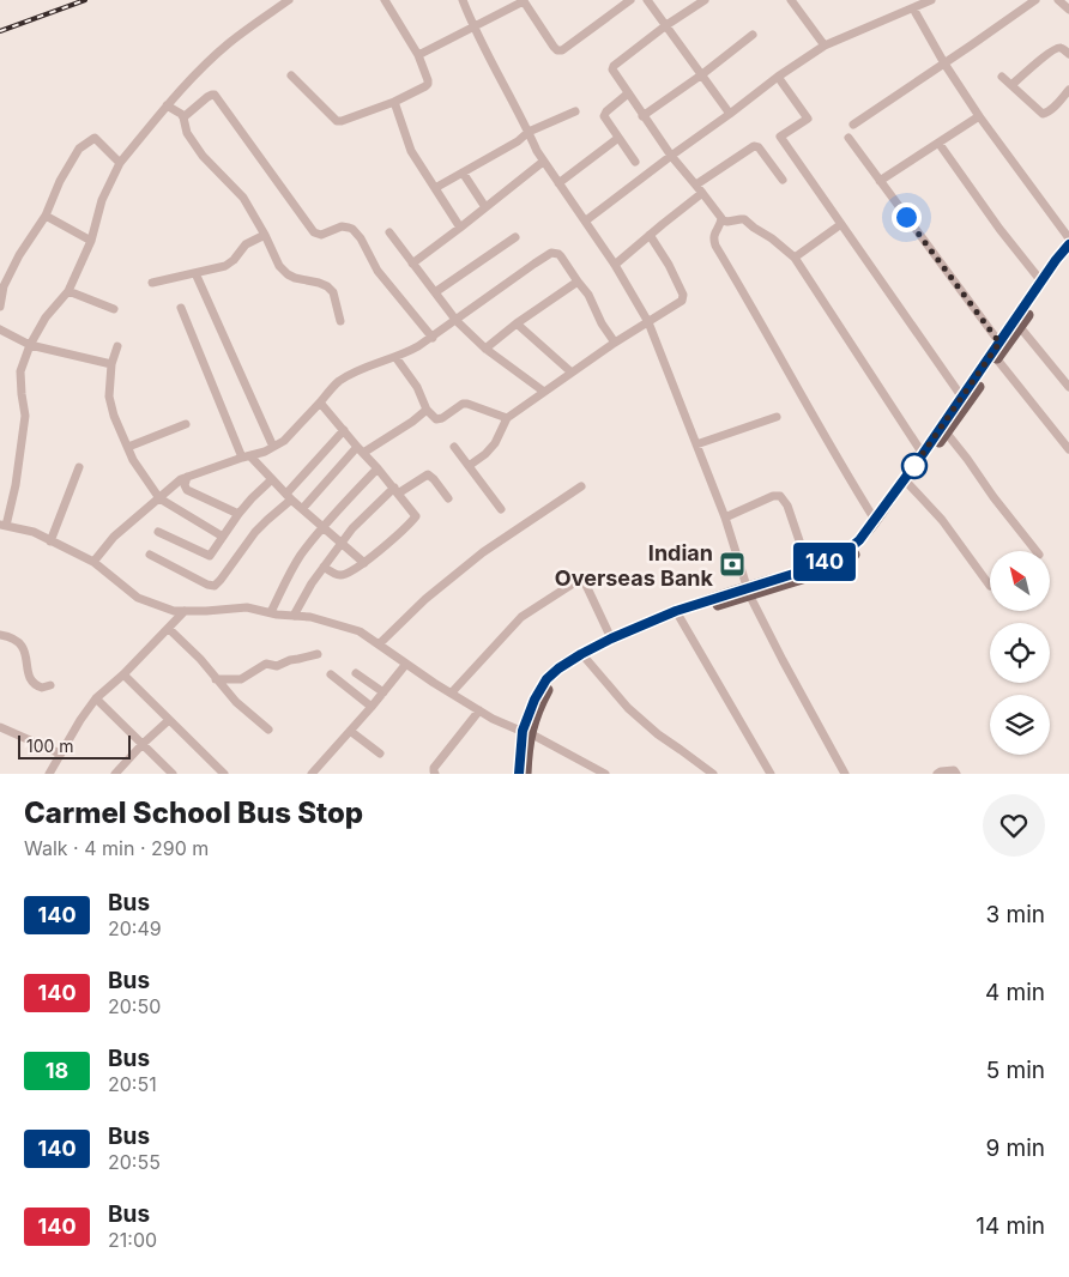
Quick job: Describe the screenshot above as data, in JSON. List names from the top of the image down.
{
  "places": {
    "bank": ["Indian Overseas Bank"]
  },
  "lines": ["bus line 140"],
  "scale_bar": "100 m",
  "north": "top left",
  "page": {
    "on_map": "140",
    "scale": "100 m",
    "heading": ["Carmel School Bus Stop", "Walk · 4 min · 290 m"],
    "list": [
      {
        "mark": "140",
        "name": "Bus",
        "note": "20:49",
        "value": "3 min"
      },
      {
        "mark": "140",
        "name": "Bus",
        "note": "20:50",
        "value": "4 min"
      },
      {
        "mark": "18",
        "name": "Bus",
        "note": "20:51",
        "value": "5 min"
      },
      {
        "mark": "140",
        "name": "Bus",
        "note": "20:55",
        "value": "9 min"
      },
      {
        "mark": "140",
        "name": "Bus",
        "note": "21:00",
        "value": "14 min"
      }
    ]
  }
}
